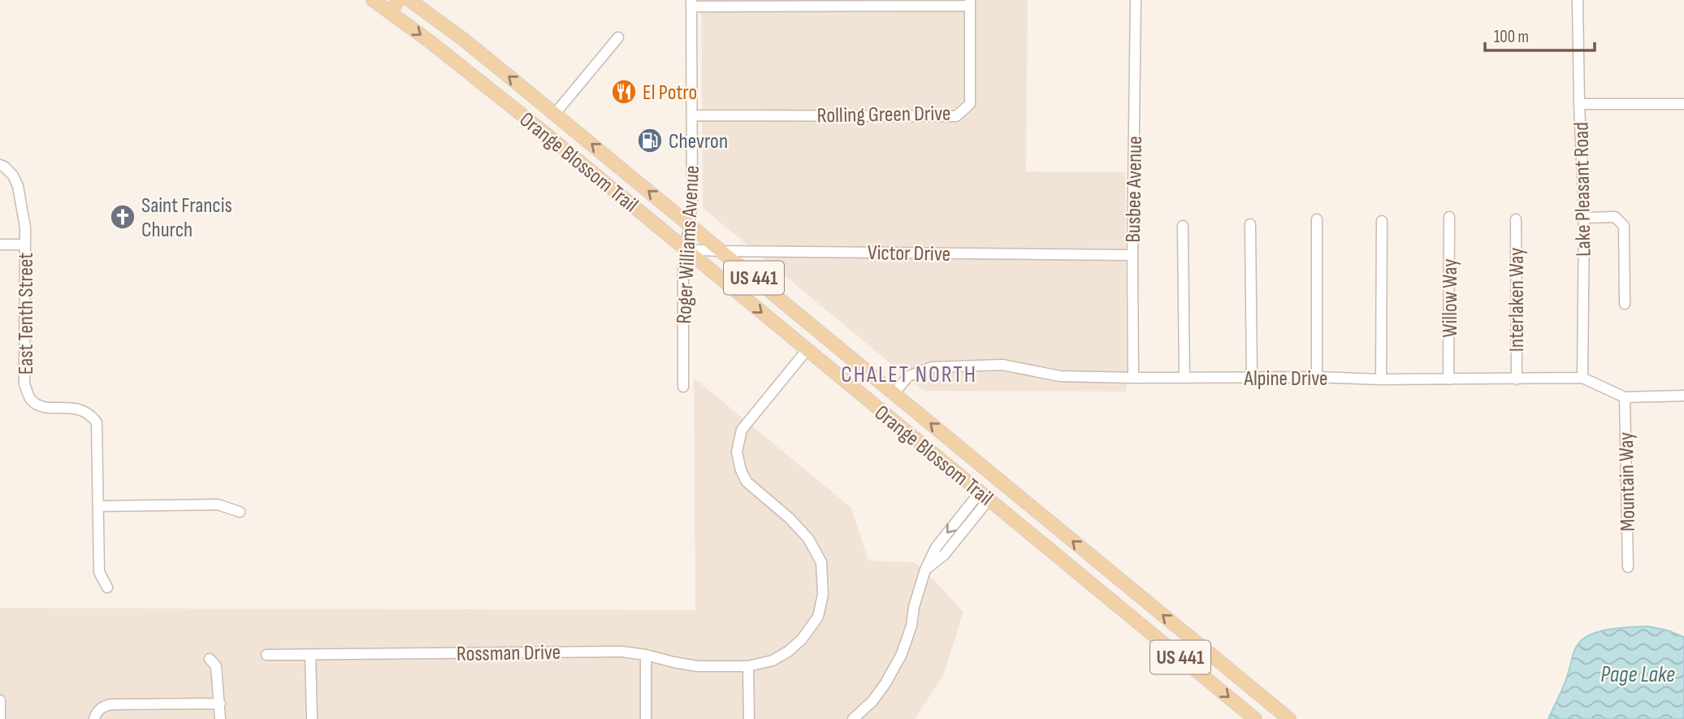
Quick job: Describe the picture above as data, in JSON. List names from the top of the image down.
{
  "streets": {
    "main road": ["Orange Blossom Trail", "US 441"],
    "street": [
      "Rolling Green Drive",
      "Busbee Avenue",
      "Lake Pleasant Road",
      "Roger Williams Avenue",
      "Victor Drive",
      "Willow Way",
      "Interlaken Way",
      "East Tenth Street",
      "Alpine Drive",
      "Mountain Way",
      "Rossman Drive"
    ]
  },
  "crossings": [
    ["Rolling Green Drive", "Roger Williams Avenue"],
    ["Orange Blossom Trail", "Roger Williams Avenue"],
    ["Orange Blossom Trail", "Victor Drive"],
    ["Orange Blossom Trail", "Alpine Drive"],
    ["Orange Blossom Trail", "Rossman Drive"],
    ["Busbee Avenue", "Victor Drive"],
    ["Busbee Avenue", "Alpine Drive"],
    ["Lake Pleasant Road", "Alpine Drive"],
    ["Roger Williams Avenue", "Victor Drive"],
    ["Willow Way", "Alpine Drive"],
    ["Interlaken Way", "Alpine Drive"],
    ["Alpine Drive", "Mountain Way"]
  ],
  "districts": ["CHALET NORTH"],
  "water": ["Page Lake"],
  "places": {
    "restaurant": ["El Potro"],
    "fuel station": ["Chevron"],
    "church": ["Saint Francis Church"]
  },
  "scale_bar": "100 m"
}
